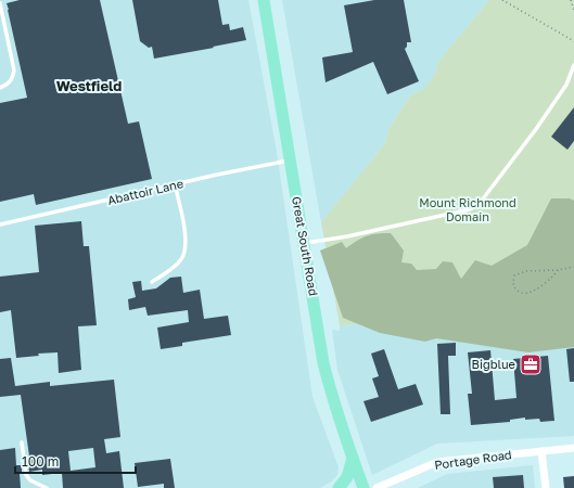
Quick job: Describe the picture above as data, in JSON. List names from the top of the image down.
{
  "streets": {
    "main road": ["Great South Road"],
    "street": ["Portage Road"],
    "lane": ["Abattoir Lane"]
  },
  "crossings": [
    ["Abattoir Lane", "Great South Road"]
  ],
  "districts": ["Westfield"],
  "parks": ["Mount Richmond Domain"],
  "places": {
    "office": ["Bigblue"]
  },
  "scale_bar": "100 m"
}
